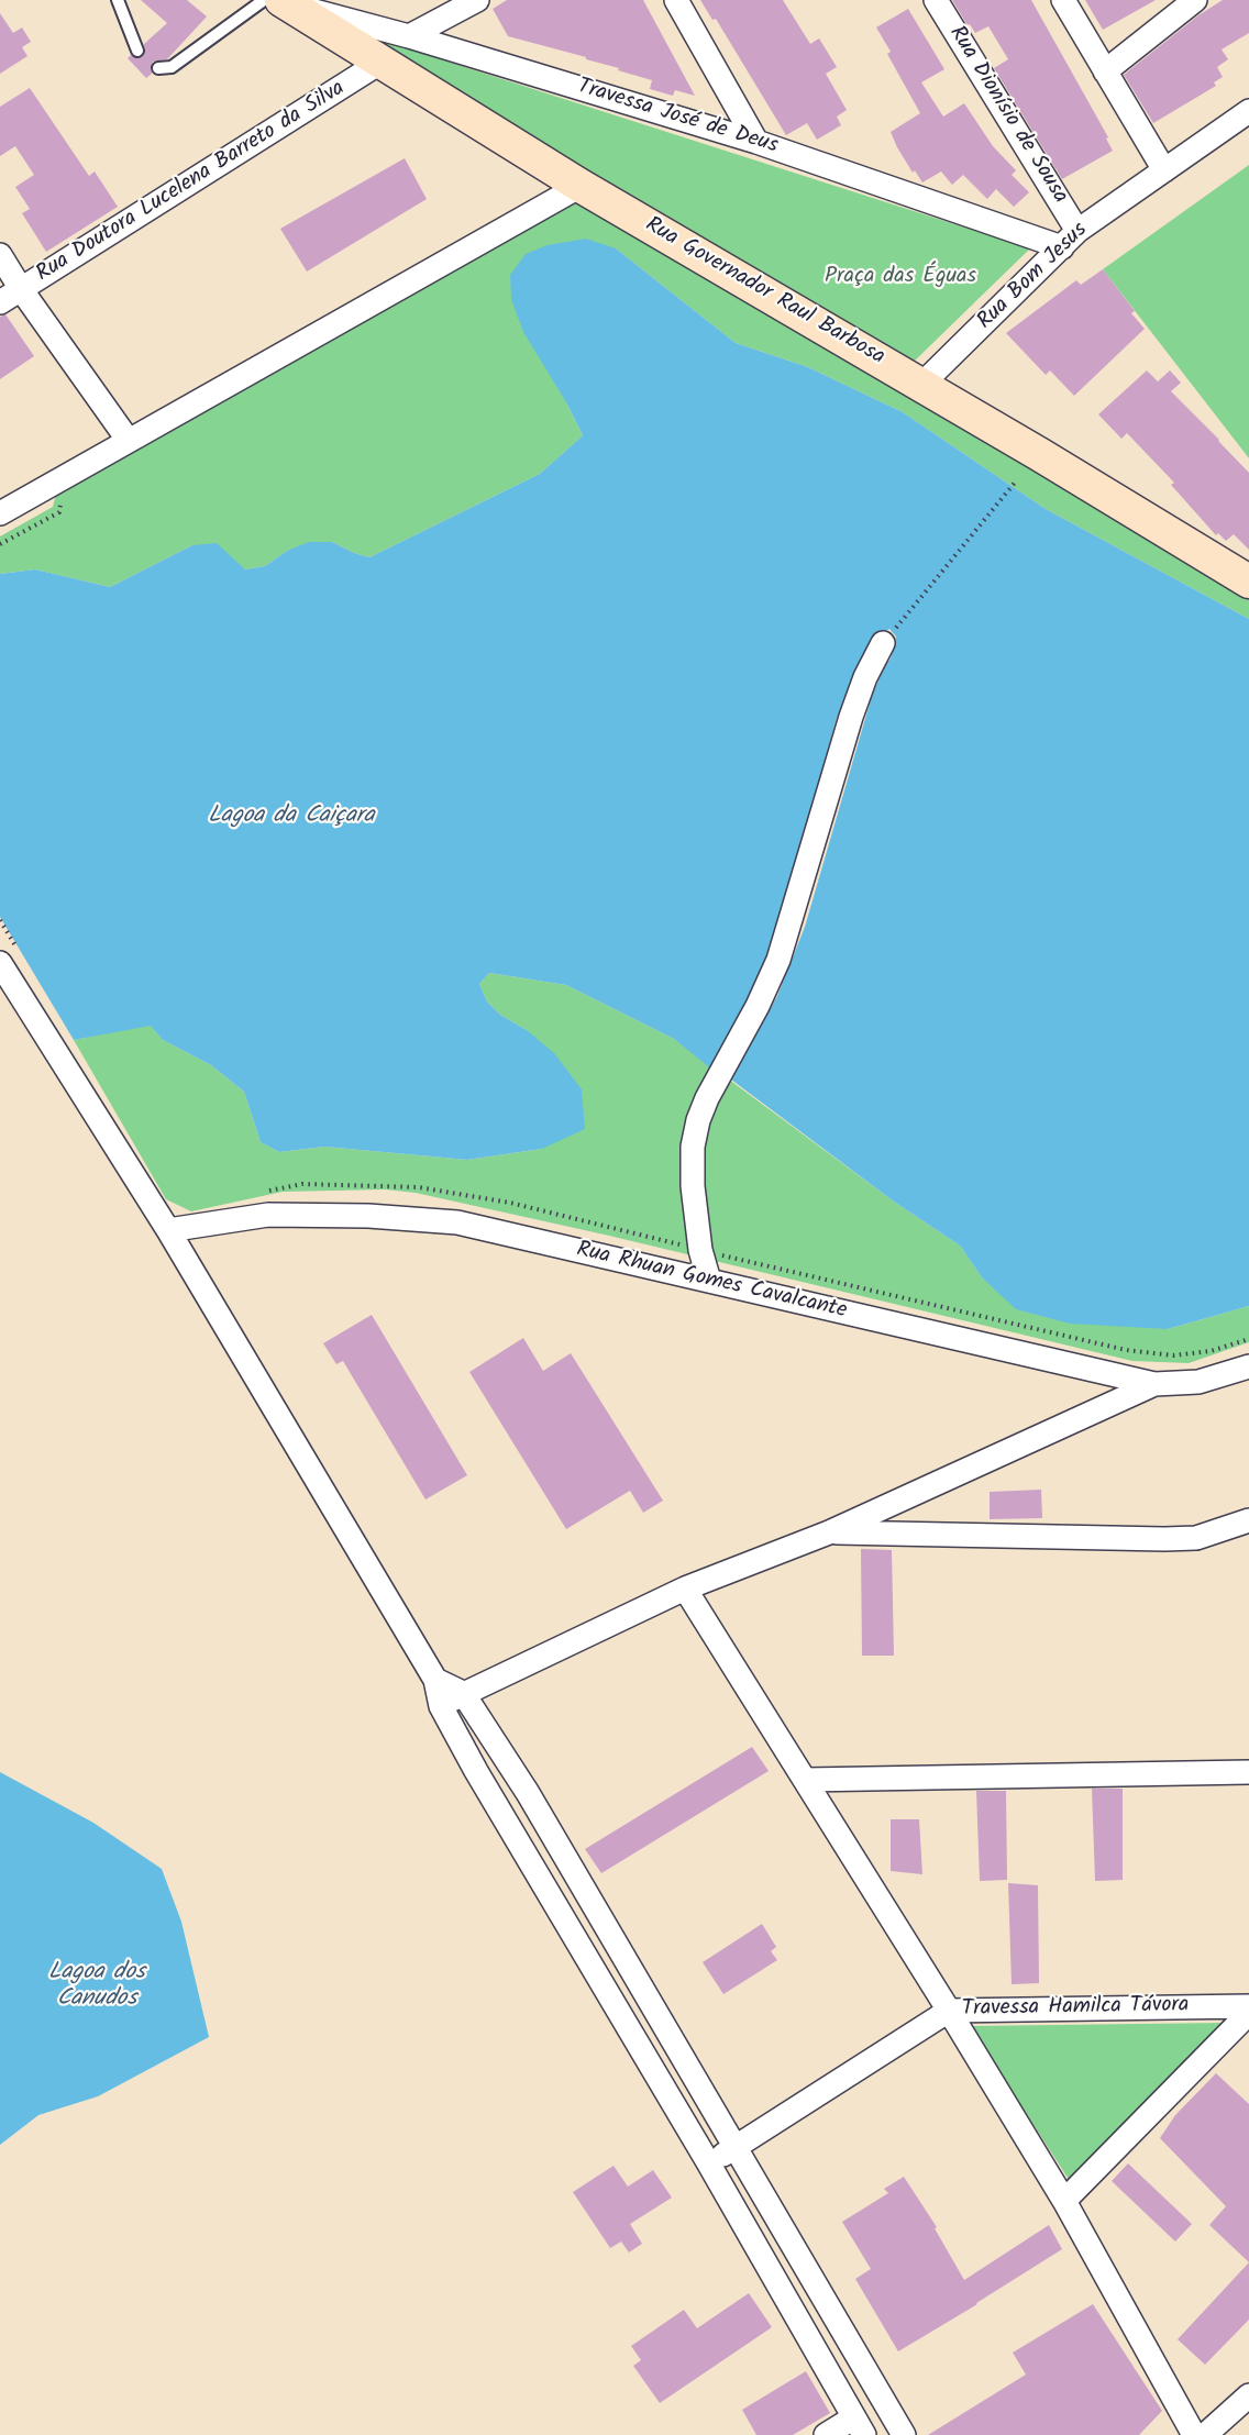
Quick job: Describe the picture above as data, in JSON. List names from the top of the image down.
{
  "streets": {
    "street": [
      "Rua Dionísio de Sousa",
      "Travessa José de Deus",
      "Rua Doutora Lucelena Barreto da Silva",
      "Rua Bom Jesus",
      "Rua Governador Raul Barbosa",
      "Rua Rhuan Gomes Cavalcante",
      "Travessa Hamilca Távora"
    ]
  },
  "crossings": [
    ["Rua Dionísio de Sousa", "Travessa José de Deus"],
    ["Rua Dionísio de Sousa", "Rua Bom Jesus"],
    ["Travessa José de Deus", "Rua Bom Jesus"],
    ["Travessa José de Deus", "Rua Governador Raul Barbosa"],
    ["Rua Doutora Lucelena Barreto da Silva", "Rua Governador Raul Barbosa"],
    ["Rua Bom Jesus", "Rua Governador Raul Barbosa"]
  ],
  "water": ["Lagoa da Caiçara", "Lagoa dos Canudos"],
  "parks": ["Praça das Éguas"]
}
